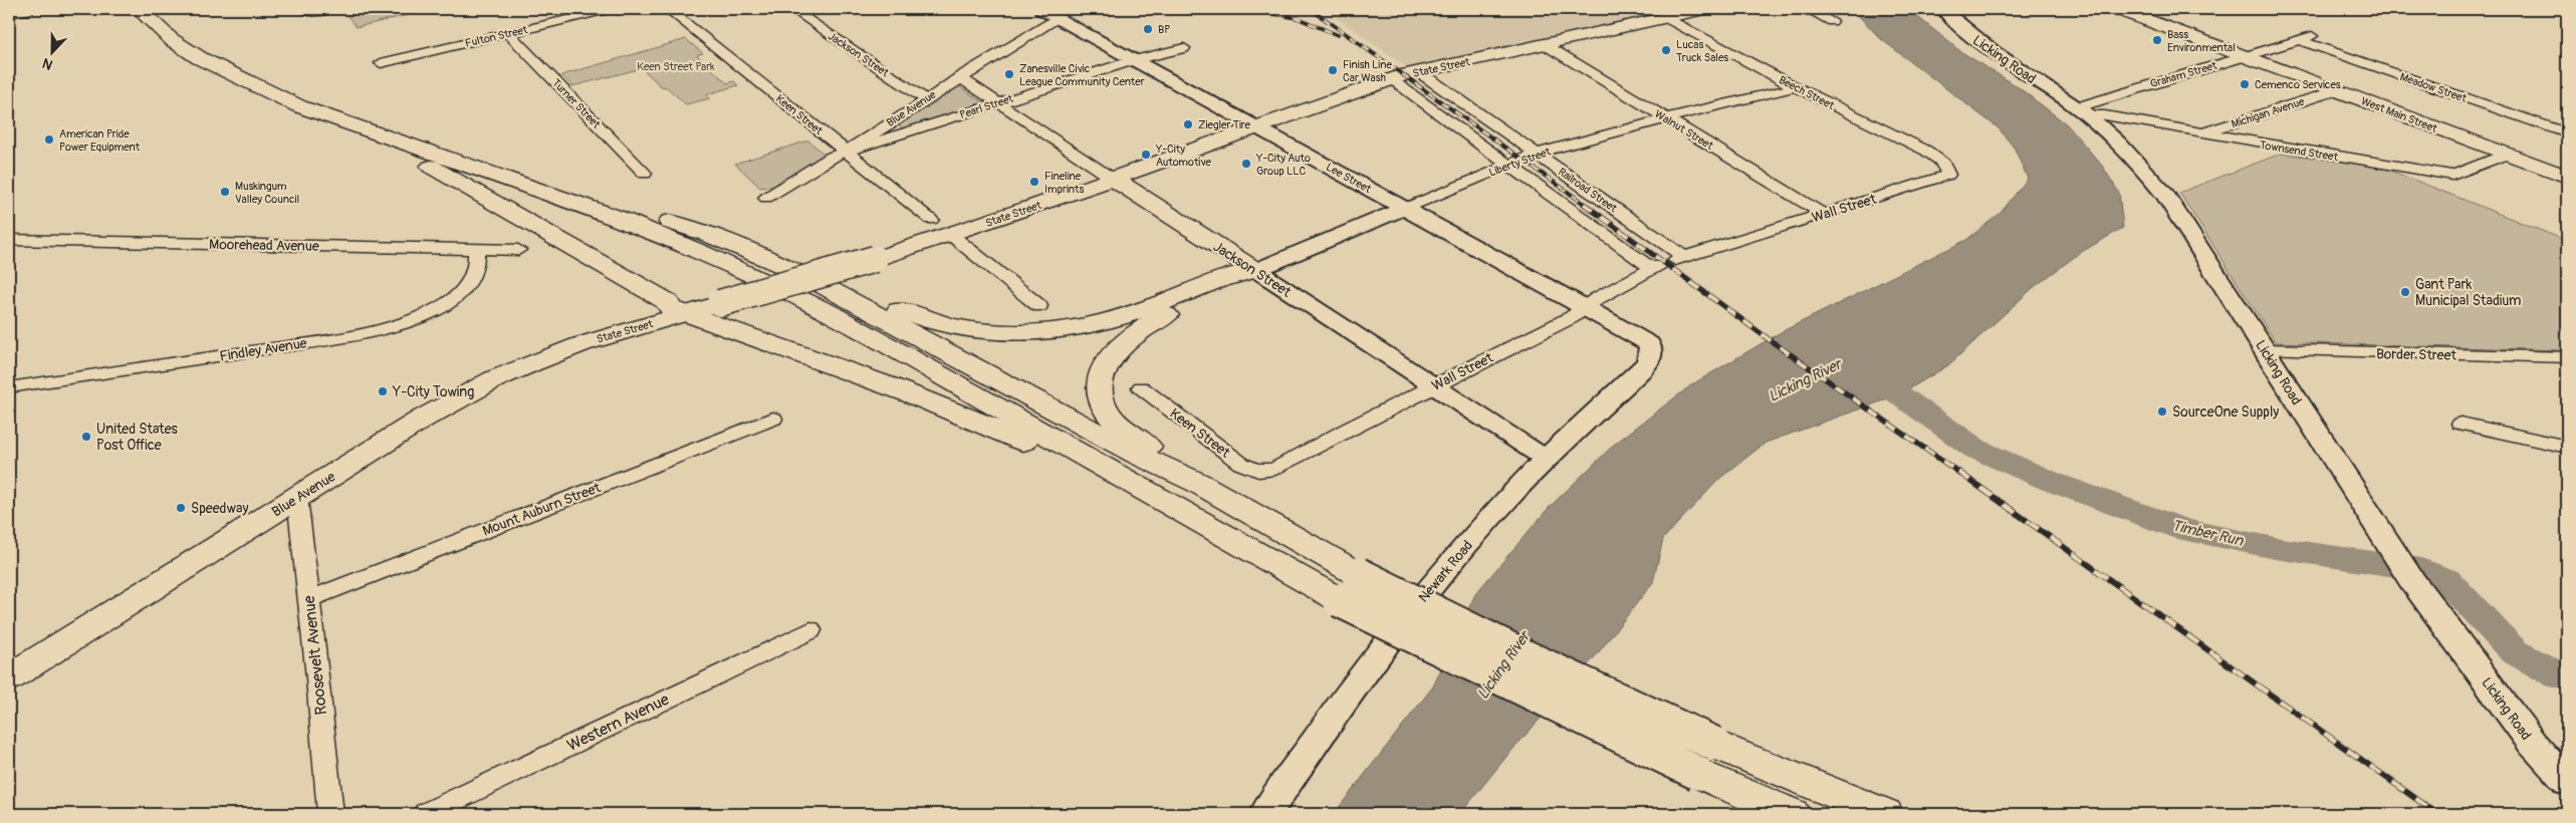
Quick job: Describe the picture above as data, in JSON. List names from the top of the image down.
{
  "streets": {
    "main road": [
      "Jackson Street",
      "State Street",
      "Blue Avenue",
      "West Main Street"
    ],
    "street": [
      "Fulton Street",
      "Licking Road",
      "Graham Street",
      "Meadow Street",
      "Beech Street",
      "Turner Street",
      "Pearl Street",
      "Michigan Avenue",
      "Keen Street",
      "Walnut Street",
      "Townsend Street",
      "Liberty Street",
      "Lee Street",
      "Railroad Street",
      "Wall Street",
      "Moorehead Avenue",
      "Findley Avenue",
      "Border Street",
      "Mount Auburn Street",
      "Newark Road",
      "Roosevelt Avenue",
      "Western Avenue"
    ]
  },
  "crossings": [
    ["Fulton Street", "Turner Street"],
    ["Jackson Street", "State Street"],
    ["Jackson Street", "Pearl Street"],
    ["Jackson Street", "Blue Avenue"],
    ["Jackson Street", "Liberty Street"],
    ["Jackson Street", "Wall Street"],
    ["Jackson Street", "Newark Road"],
    ["Licking Road", "Graham Street"],
    ["Licking Road", "Townsend Street"],
    ["Licking Road", "Border Street"],
    ["State Street", "Beech Street"],
    ["State Street", "Blue Avenue"],
    ["State Street", "Walnut Street"],
    ["State Street", "Lee Street"],
    ["State Street", "Railroad Street"],
    ["Graham Street", "Meadow Street"],
    ["Graham Street", "West Main Street"],
    ["Graham Street", "Townsend Street"],
    ["Beech Street", "Liberty Street"],
    ["Beech Street", "Wall Street"],
    ["Pearl Street", "Blue Avenue"],
    ["Pearl Street", "Keen Street"],
    ["Pearl Street", "Lee Street"],
    ["Blue Avenue", "Keen Street"],
    ["Blue Avenue", "Lee Street"],
    ["Blue Avenue", "Roosevelt Avenue"],
    ["Michigan Avenue", "West Main Street"],
    ["Michigan Avenue", "Townsend Street"],
    ["Keen Street", "Wall Street"],
    ["West Main Street", "Townsend Street"],
    ["Walnut Street", "Liberty Street"],
    ["Walnut Street", "Wall Street"],
    ["Liberty Street", "Lee Street"],
    ["Liberty Street", "Railroad Street"],
    ["Lee Street", "Wall Street"],
    ["Lee Street", "Newark Road"],
    ["Railroad Street", "Wall Street"],
    ["Moorehead Avenue", "Findley Avenue"],
    ["Mount Auburn Street", "Roosevelt Avenue"]
  ],
  "water": ["Licking River", "Timber Run"],
  "parks": ["Keen Street Park"],
  "places": [
    "BP",
    "Bass Environmental",
    "Lucas Truck Sales",
    "Finish Line Car Wash",
    "Zanesville Civic League Community Center",
    "Cemenco Services",
    "Ziegler Tire",
    "American Pride Power Equipment",
    "Y-City Automotive",
    "Y-City Auto Group LLC",
    "Fineline Imprints",
    "Muskingum Valley Council",
    "Gant Park Municipal Stadium",
    "Y-City Towing",
    "SourceOne Supply",
    "United States Post Office",
    "Speedway"
  ],
  "north": "bottom"
}
